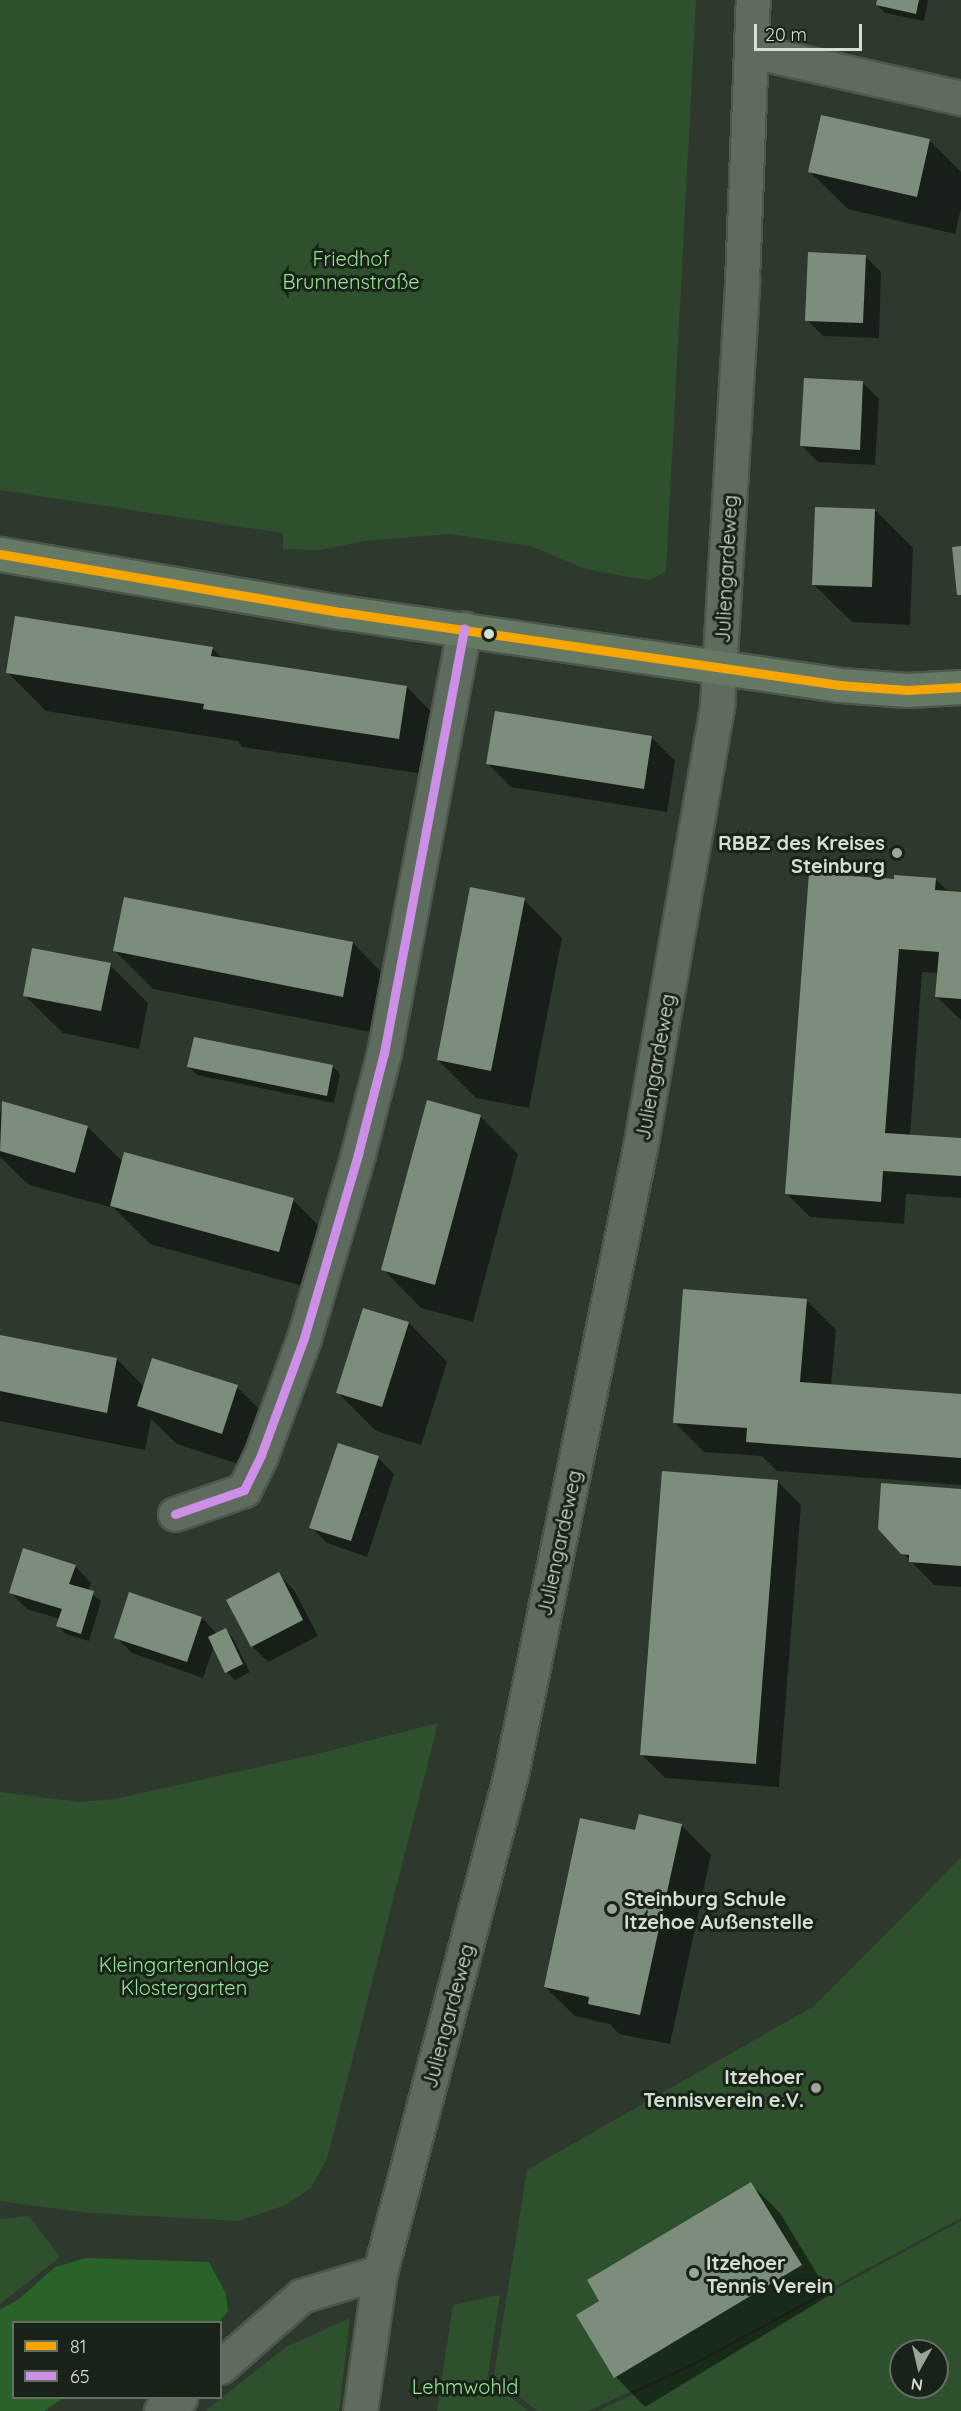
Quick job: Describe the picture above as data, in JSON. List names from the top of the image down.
{
  "streets": {
    "street": ["Juliengardeweg"]
  },
  "parks": ["Friedhof Brunnenstraße", "Kleingartenanlage Klostergarten", "Lehmwohld"],
  "places": [
    "RBBZ des Kreises Steinburg",
    "Steinburg Schule Itzehoe Außenstelle",
    "Itzehoer Tennisverein e.V.",
    "Itzehoer Tennis Verein"
  ],
  "lines": ["transit line 81", "transit line 65"],
  "legend": ["81", "65"],
  "scale_bar": "20 m",
  "north": "bottom"
}
